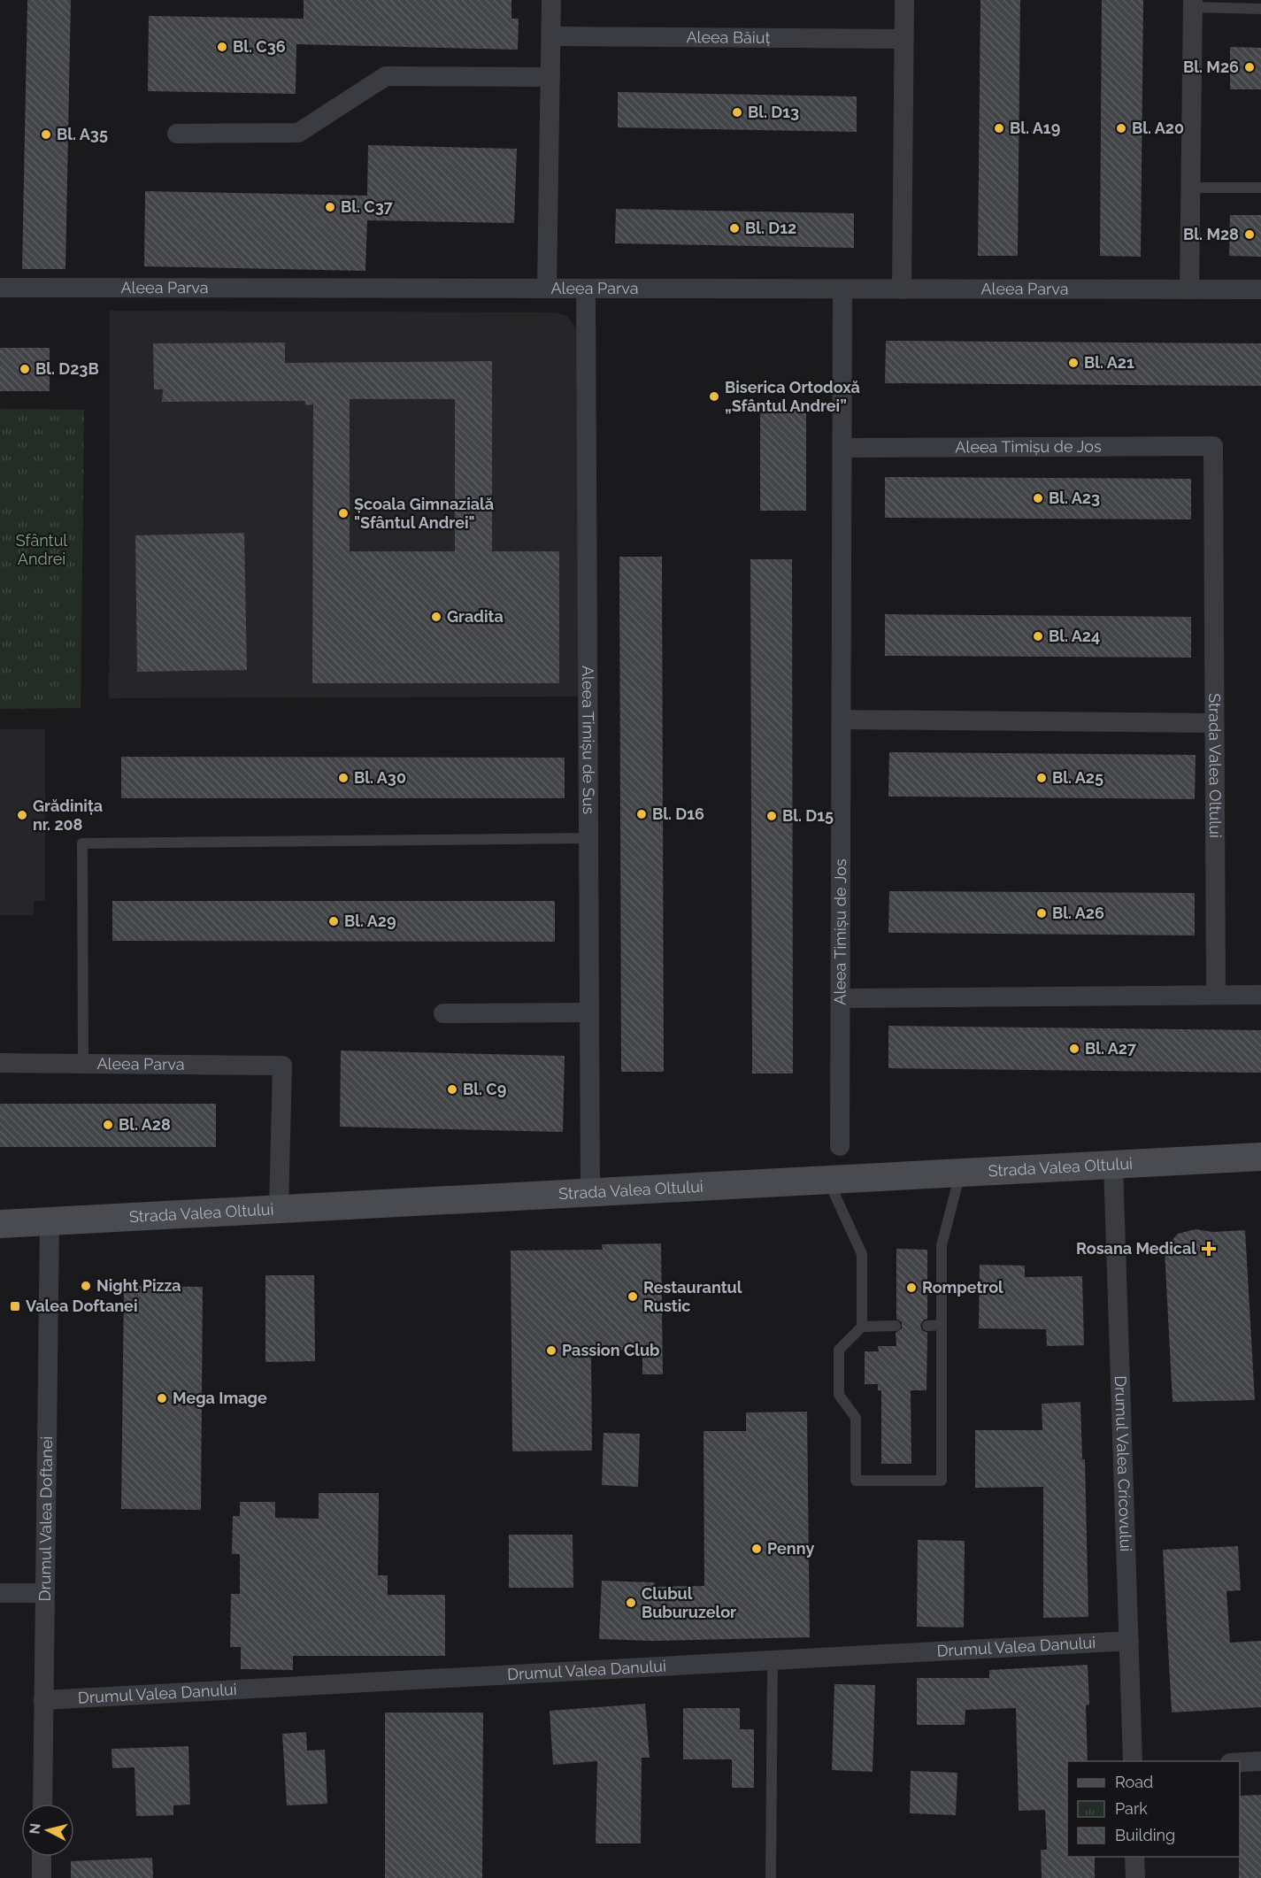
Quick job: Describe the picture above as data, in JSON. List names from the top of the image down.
{
  "streets": {
    "main road": ["Strada Valea Oltului"],
    "street": [
      "Aleea Băiuț",
      "Aleea Parva",
      "Aleea Timișu de Jos",
      "Aleea Timișu de Sus",
      "Drumul Valea Cricovului",
      "Drumul Valea Doftanei",
      "Drumul Valea Danului"
    ]
  },
  "crossings": [
    ["Aleea Parva", "Aleea Timișu de Jos"],
    ["Aleea Parva", "Aleea Timișu de Sus"],
    ["Aleea Parva", "Strada Valea Oltului"],
    ["Aleea Timișu de Jos", "Strada Valea Oltului"],
    ["Aleea Timișu de Sus", "Strada Valea Oltului"],
    ["Strada Valea Oltului", "Drumul Valea Cricovului"],
    ["Strada Valea Oltului", "Drumul Valea Doftanei"],
    ["Drumul Valea Cricovului", "Drumul Valea Danului"],
    ["Drumul Valea Doftanei", "Drumul Valea Danului"]
  ],
  "parks": ["Sfântul Andrei"],
  "places": {
    "other": [
      "Bl. C36",
      "Bl. M26",
      "Bl. D13",
      "Bl. A19",
      "Bl. A20",
      "Bl. A35",
      "Bl. C37",
      "Bl. D12",
      "Bl. M28",
      "Bl. A21",
      "Bl. D23B",
      "Biserica Ortodoxă „Sfântul Andrei”",
      "Bl. A23",
      "Școala Gimnazială \"Sfântul Andrei\"",
      "Gradita",
      "Bl. A24",
      "Bl. A30",
      "Bl. A25",
      "Bl. D16",
      "Grădinița nr. 208",
      "Bl. D15",
      "Bl. A26",
      "Bl. A29",
      "Bl. A27",
      "Bl. C9",
      "Bl. A28",
      "Night Pizza",
      "Rompetrol",
      "Restaurantul Rustic",
      "Passion Club",
      "Mega Image",
      "Penny",
      "Clubul Buburuzelor"
    ],
    "health": ["Rosana Medical"],
    "transit": ["Valea Doftanei"]
  },
  "legend": ["Road", "Park", "Building"],
  "north": "left"
}
